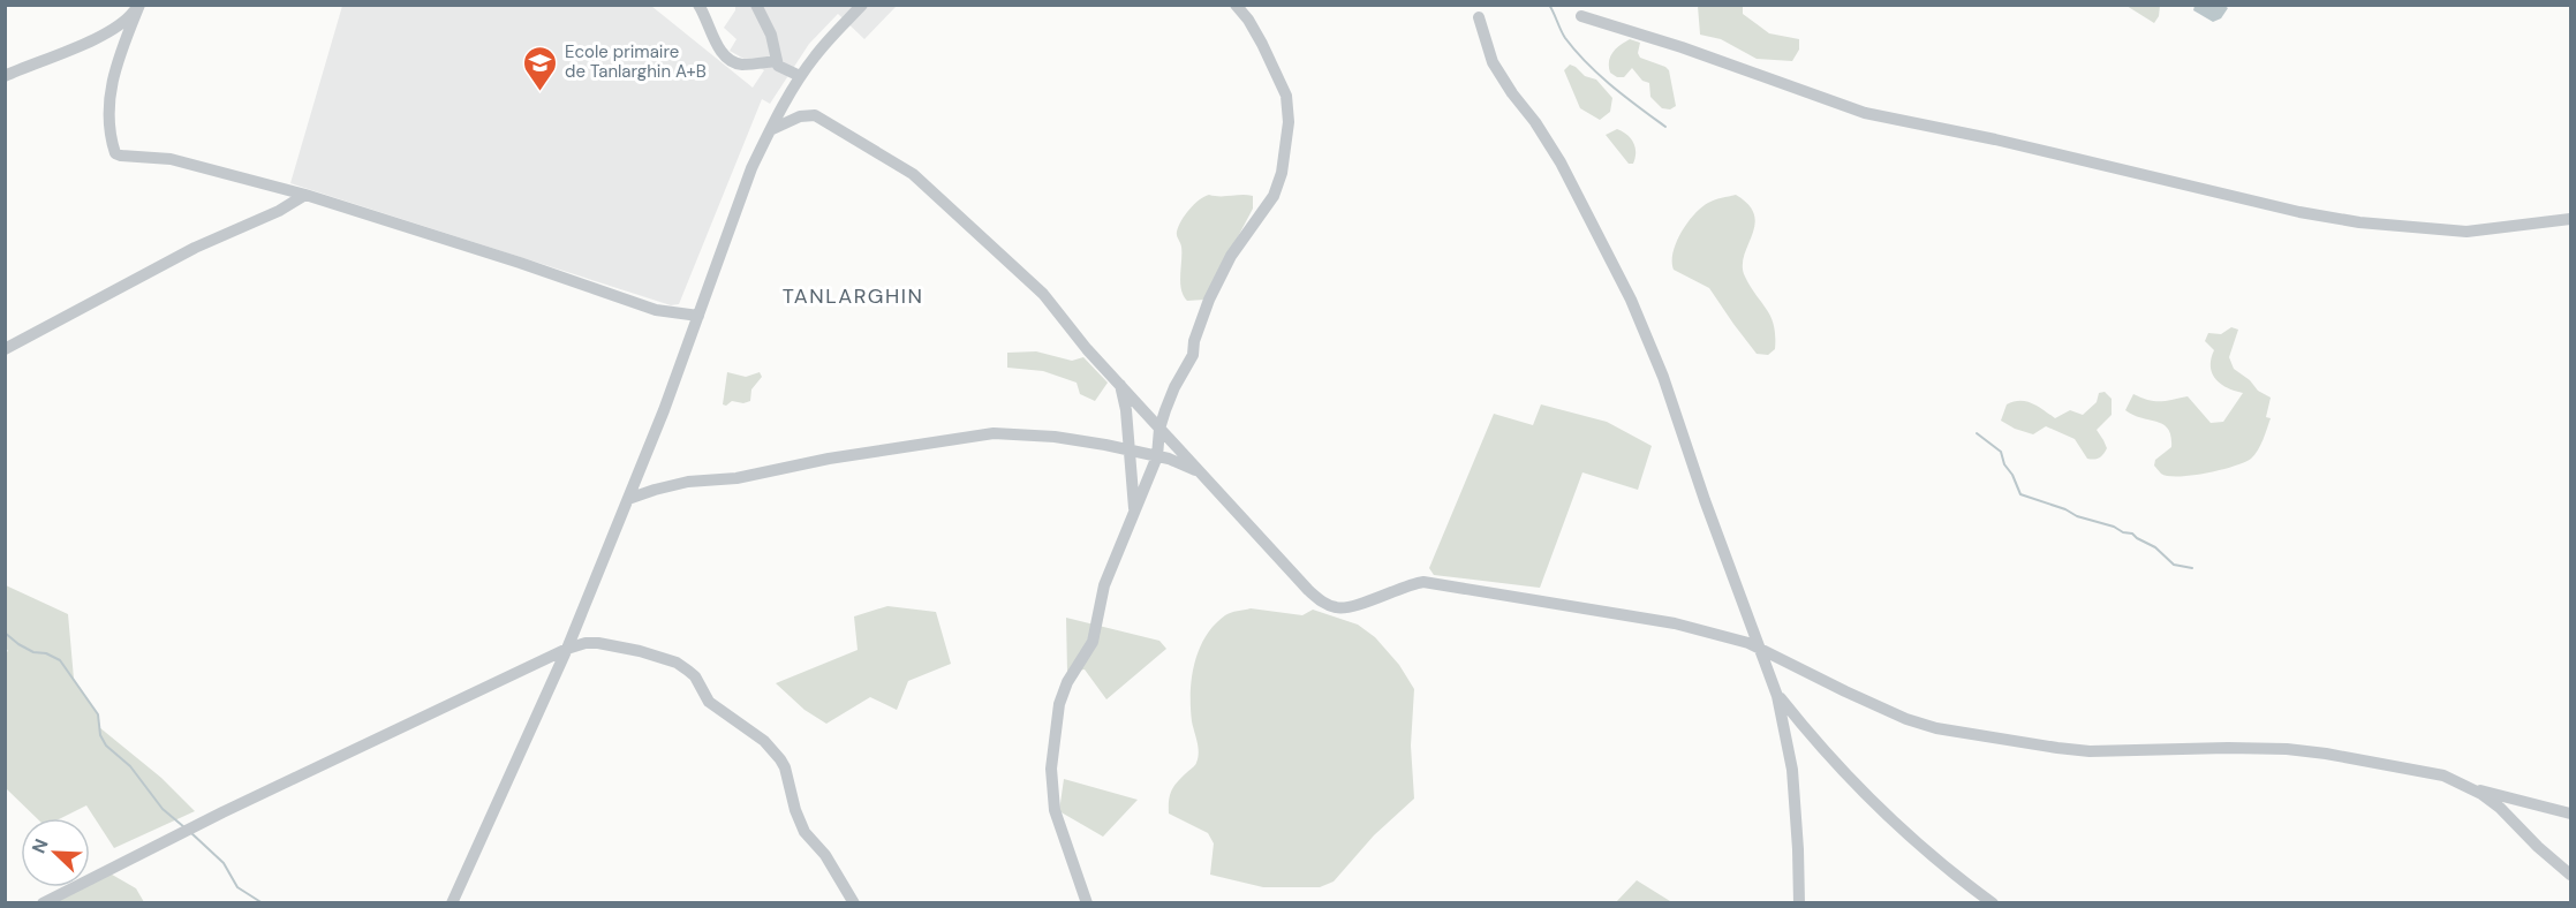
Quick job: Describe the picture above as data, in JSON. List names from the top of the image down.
{
  "districts": ["TANLARGHIN"],
  "places": {
    "school or university": ["Ecole primaire de Tanlarghin A+B"]
  },
  "north": "top left"
}
